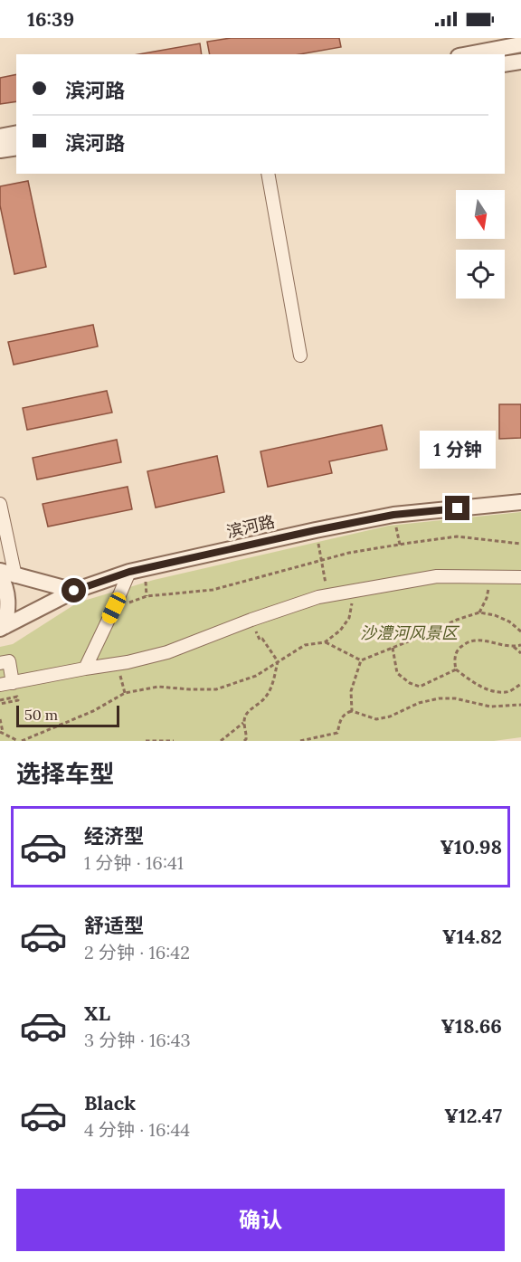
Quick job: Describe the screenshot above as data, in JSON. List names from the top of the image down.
{
  "streets": {
    "street": ["滨河路"]
  },
  "parks": ["沙澧河风景区"],
  "scale_bar": "50 m",
  "north": "bottom",
  "page": {
    "status": "16:39",
    "banner": ["滨河路", "滨河路"],
    "bubble": "1 分钟",
    "scale": "50 m",
    "heading": "选择车型",
    "list": [
      {
        "name": "经济型",
        "note": "1 分钟 · 16:41",
        "value": "¥10.98"
      },
      {
        "name": "舒适型",
        "note": "2 分钟 · 16:42",
        "value": "¥14.82"
      },
      {
        "name": "XL",
        "note": "3 分钟 · 16:43",
        "value": "¥18.66"
      },
      {
        "name": "Black",
        "note": "4 分钟 · 16:44",
        "value": "¥12.47"
      }
    ],
    "buttons": "确认"
  }
}
